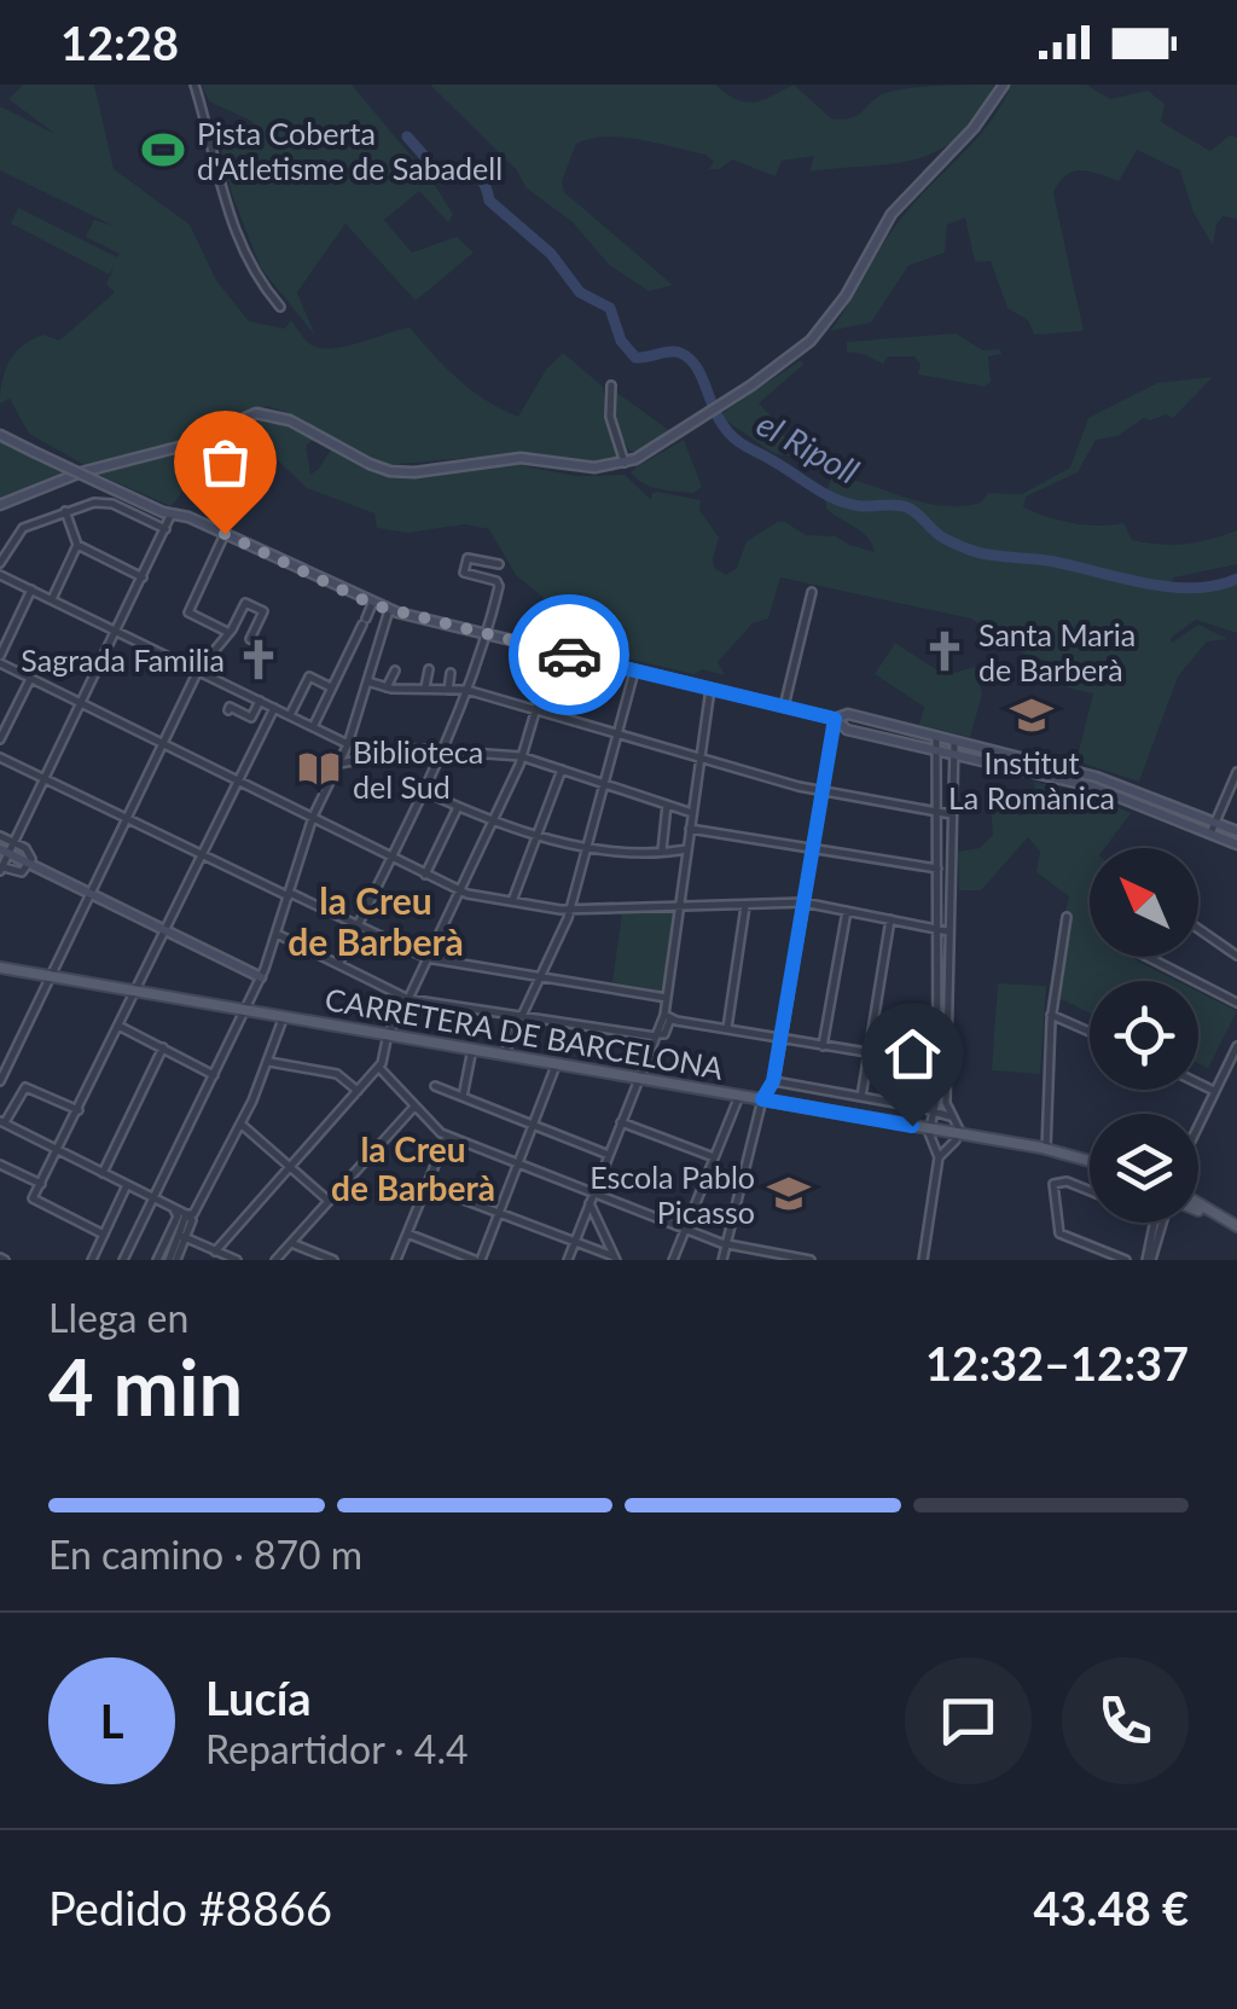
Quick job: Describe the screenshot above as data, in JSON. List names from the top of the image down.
{
  "streets": {
    "main road": ["CARRETERA DE BARCELONA"]
  },
  "districts": ["la Creu de Barberà", "la Creu de Barberà"],
  "water": ["el Ripoll"],
  "places": {
    "sports": ["Pista Coberta d'Atletisme de Sabadell"],
    "church": ["Santa Maria de Barberà", "Sagrada Familia"],
    "school or university": ["Institut La Romànica", "Escola Pablo Picasso"],
    "library": ["Biblioteca del Sud"]
  },
  "north": "top left",
  "page": {
    "status": "12:28",
    "heading": ["4 min", "Llega en", "12:32–12:37"],
    "panel": [
      "Lucía",
      "Repartidor · 4.4",
      "Pedido #8866",
      "43.48 €"
    ],
    "bar": "En camino · 870 m",
    "round": "L"
  }
}
